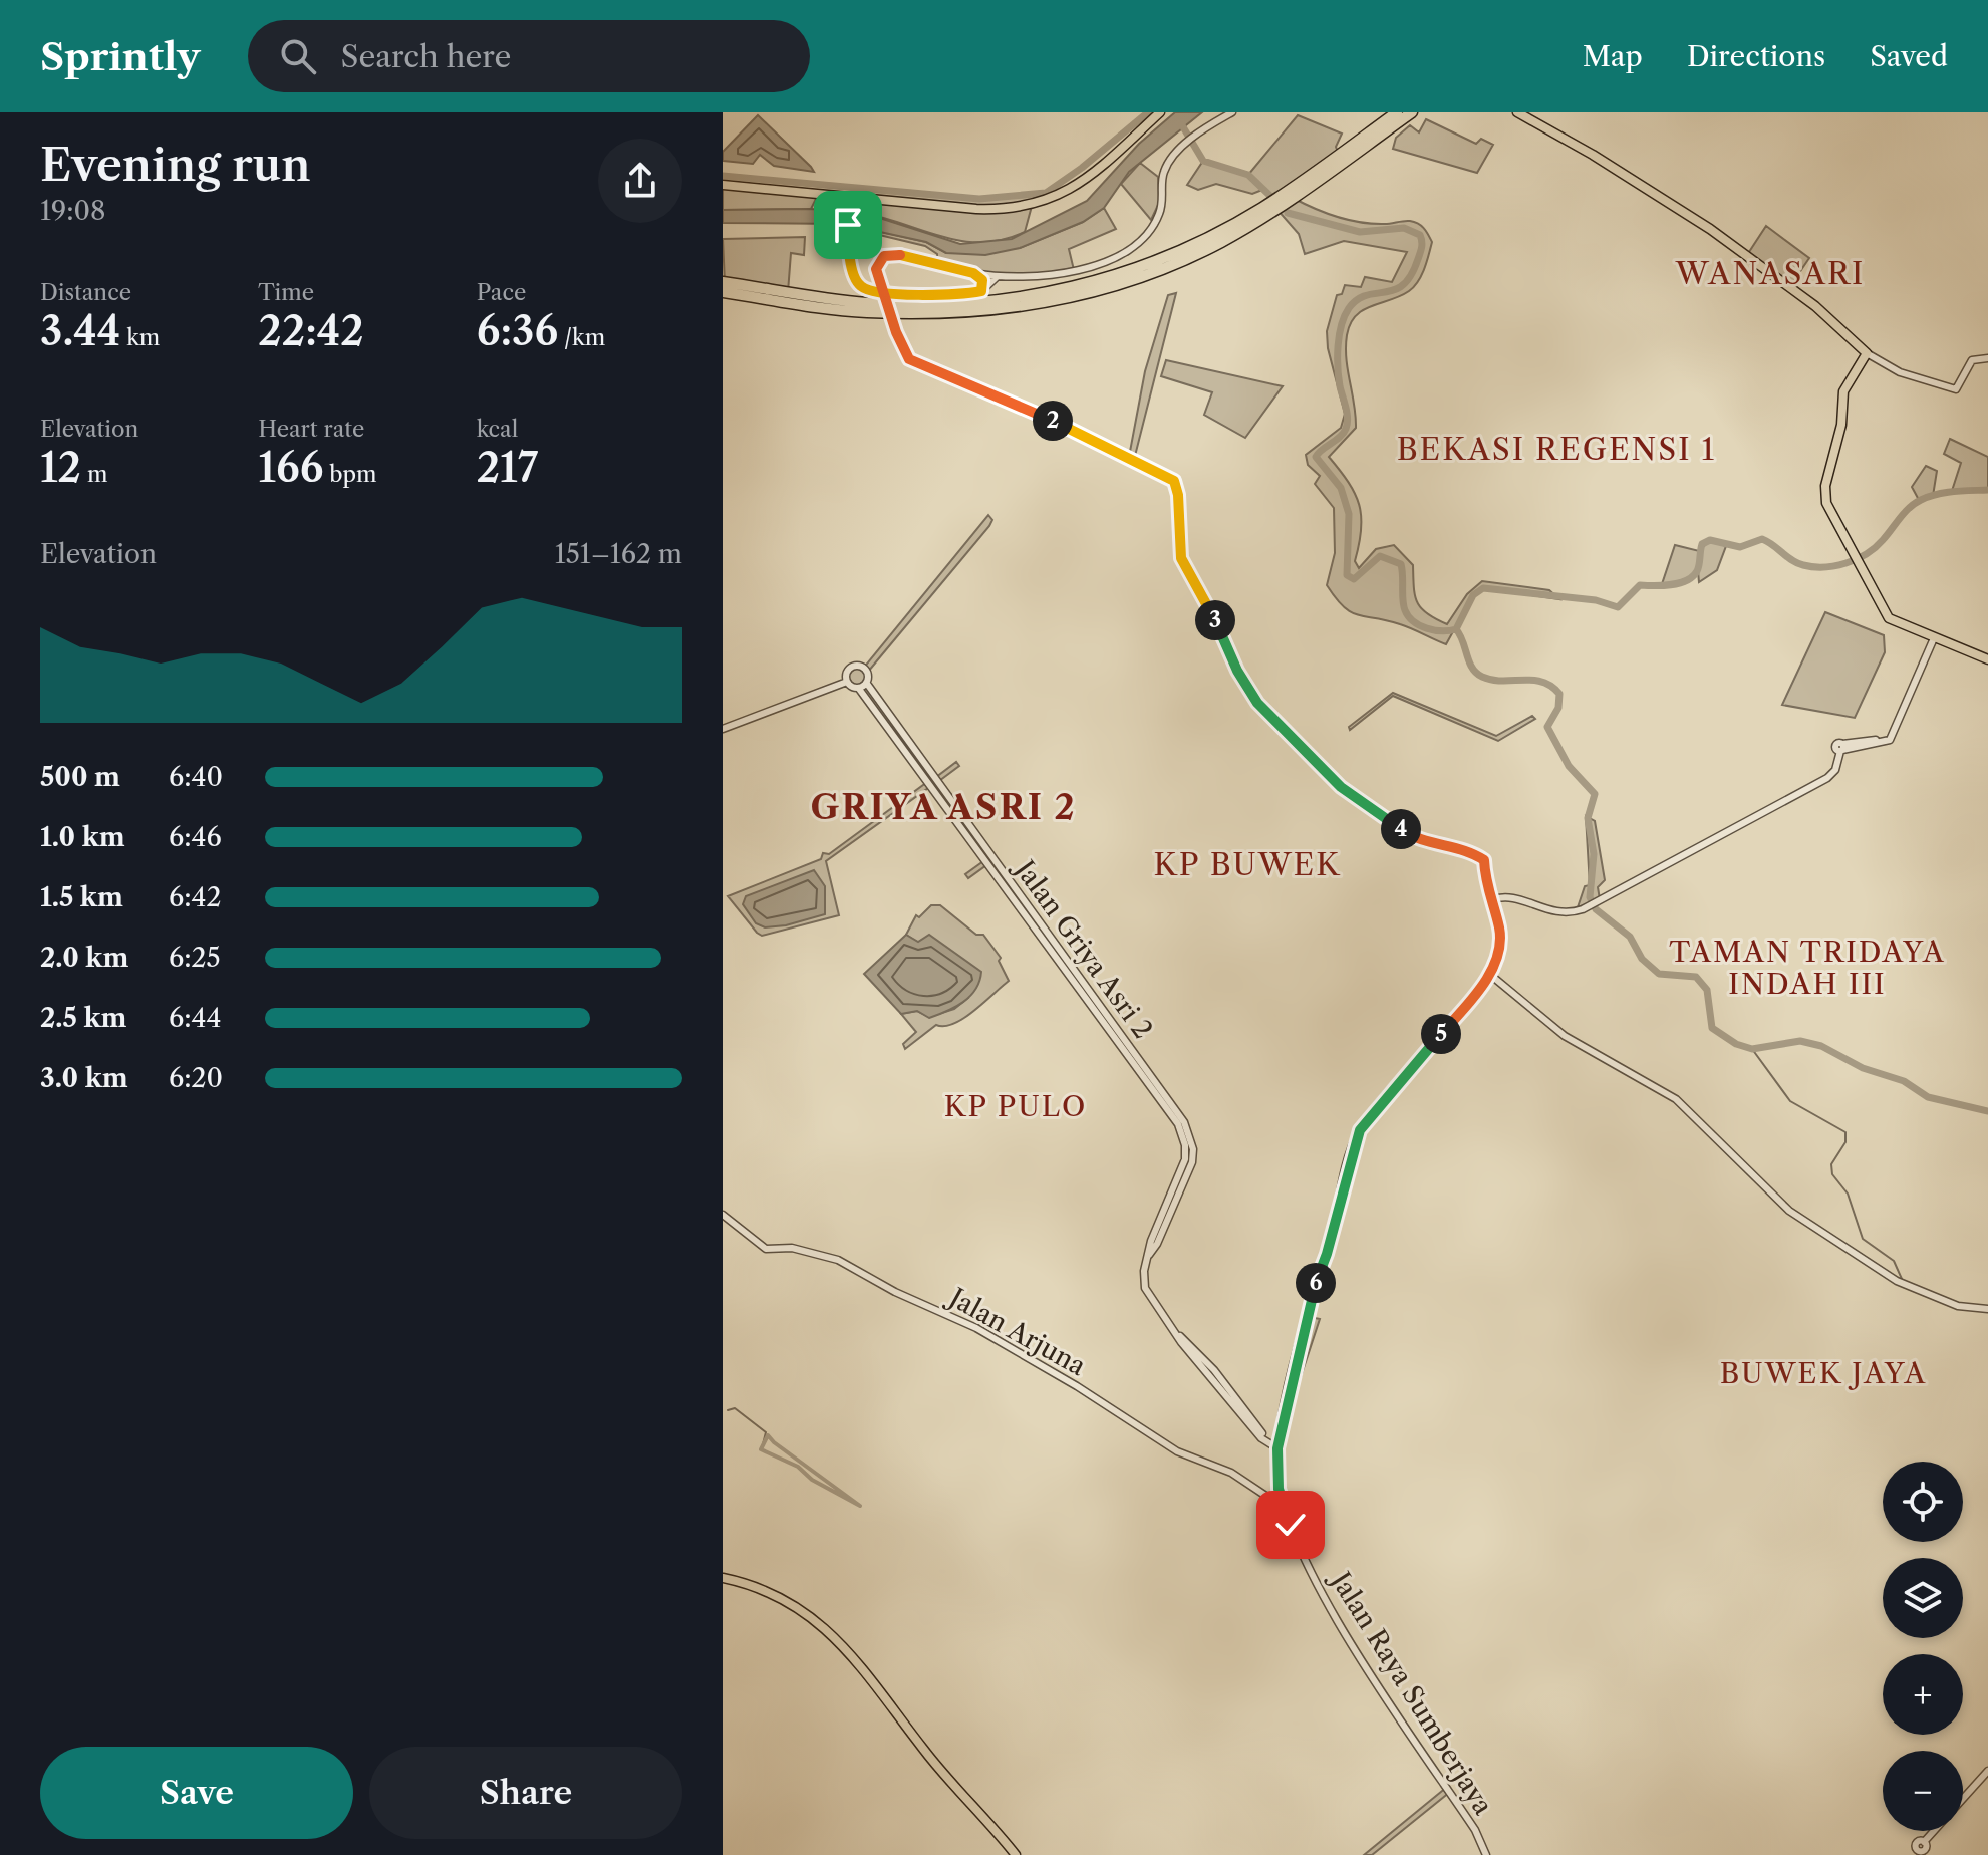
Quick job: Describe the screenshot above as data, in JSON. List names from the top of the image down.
{
  "streets": {
    "street": ["Jalan Griya Asri 2", "Jalan Arjuna", "Jalan Raya Sumberjaya"]
  },
  "crossings": [
    ["Jalan Griya Asri 2", "Jalan Raya Sumberjaya"],
    ["Jalan Arjuna", "Jalan Raya Sumberjaya"]
  ],
  "districts": [
    "WANASARI",
    "BEKASI REGENSI 1",
    "GRIYA ASRI 2",
    "KP BUWEK",
    "TAMAN TRIDAYA INDAH III",
    "KP PULO",
    "BUWEK JAYA"
  ],
  "page": {
    "header": "Sprintly",
    "search": "Search here",
    "nav": ["Map", "Directions", "Saved"],
    "heading": ["Evening run", "19:08"],
    "stats": [
      ["Distance", "3.44 km"],
      ["Time", "22:42"],
      ["Pace", "6:36 /km"],
      ["Elevation", "12 m"],
      ["Heart rate", "166 bpm"],
      ["kcal", "217"]
    ],
    "pins": [
      "2",
      "3",
      "4",
      "5",
      "6"
    ],
    "chart": ["Elevation", "151–162 m"],
    "list": [
      {
        "name": "500 m",
        "note": "6:40"
      },
      {
        "name": "1.0 km",
        "note": "6:46"
      },
      {
        "name": "1.5 km",
        "note": "6:42"
      },
      {
        "name": "2.0 km",
        "note": "6:25"
      },
      {
        "name": "2.5 km",
        "note": "6:44"
      },
      {
        "name": "3.0 km",
        "note": "6:20"
      }
    ],
    "map_buttons": ["+", "−"],
    "buttons": ["Save", "Share"]
  }
}
